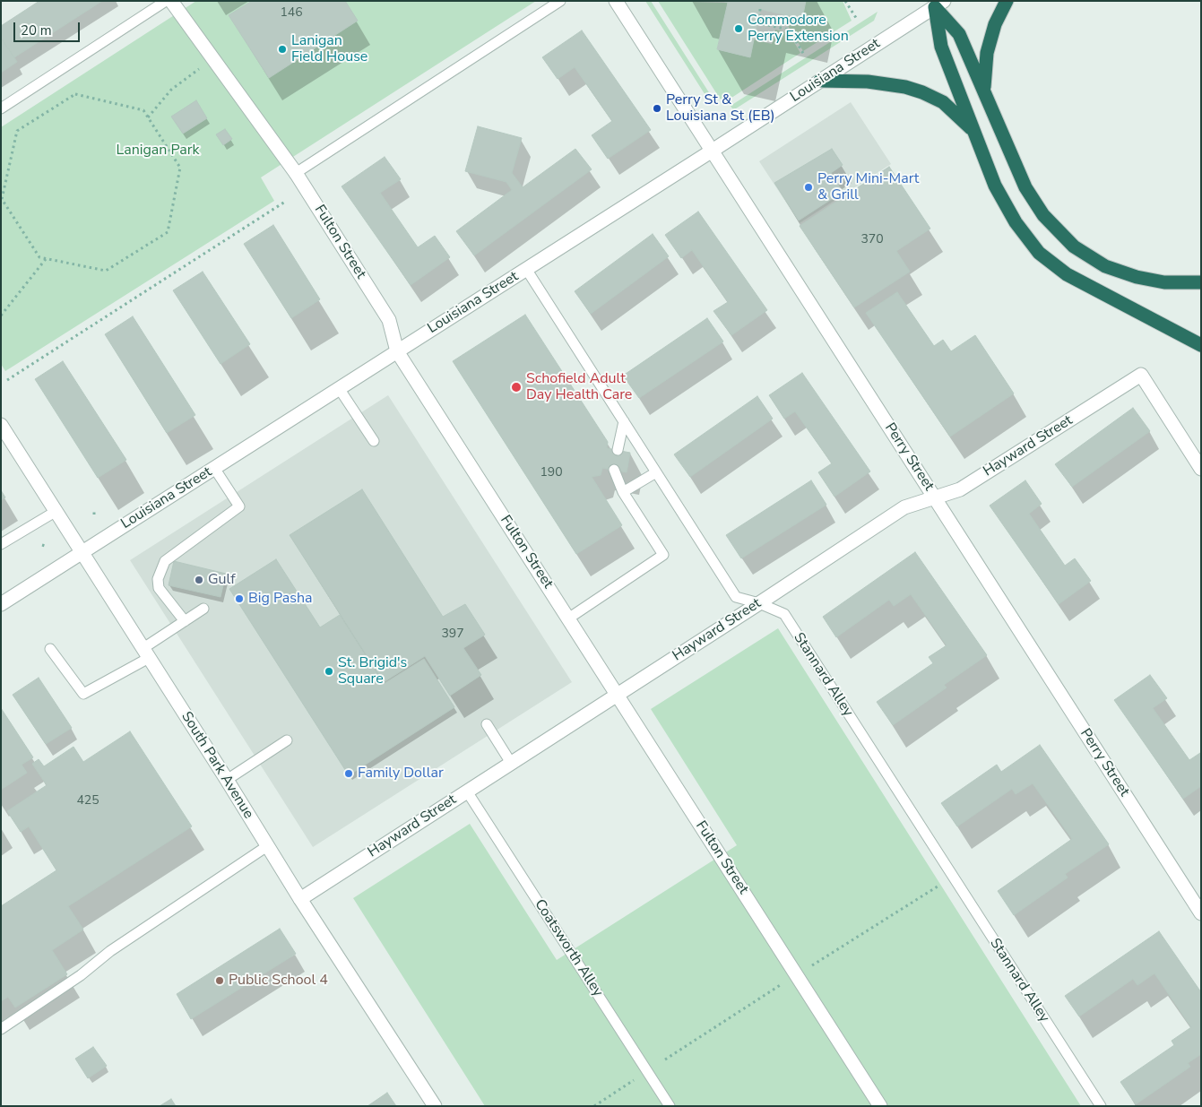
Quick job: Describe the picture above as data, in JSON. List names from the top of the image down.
{
  "streets": {
    "street": [
      "Louisiana Street",
      "Fulton Street",
      "Hayward Street",
      "Perry Street",
      "South Park Avenue"
    ],
    "lane": ["Stannard Alley", "Coatsworth Alley"]
  },
  "crossings": [
    ["Louisiana Street", "Fulton Street"],
    ["Louisiana Street", "Perry Street"],
    ["Louisiana Street", "Stannard Alley"],
    ["Louisiana Street", "South Park Avenue"],
    ["Fulton Street", "Hayward Street"],
    ["Hayward Street", "Perry Street"],
    ["Hayward Street", "Stannard Alley"],
    ["Hayward Street", "South Park Avenue"],
    ["Hayward Street", "Coatsworth Alley"]
  ],
  "parks": ["Lanigan Park"],
  "places": [
    "Commodore Perry Extension",
    "Lanigan Field House",
    "Perry St & Louisiana St (EB)",
    "Perry Mini-Mart & Grill",
    "Schofield Adult Day Health Care",
    "Gulf",
    "Big Pasha",
    "St. Brigid's Square",
    "Family Dollar",
    "Public School 4"
  ],
  "house_numbers": [
    "146",
    "370",
    "190",
    "397",
    "425"
  ],
  "scale_bar": "20 m"
}
